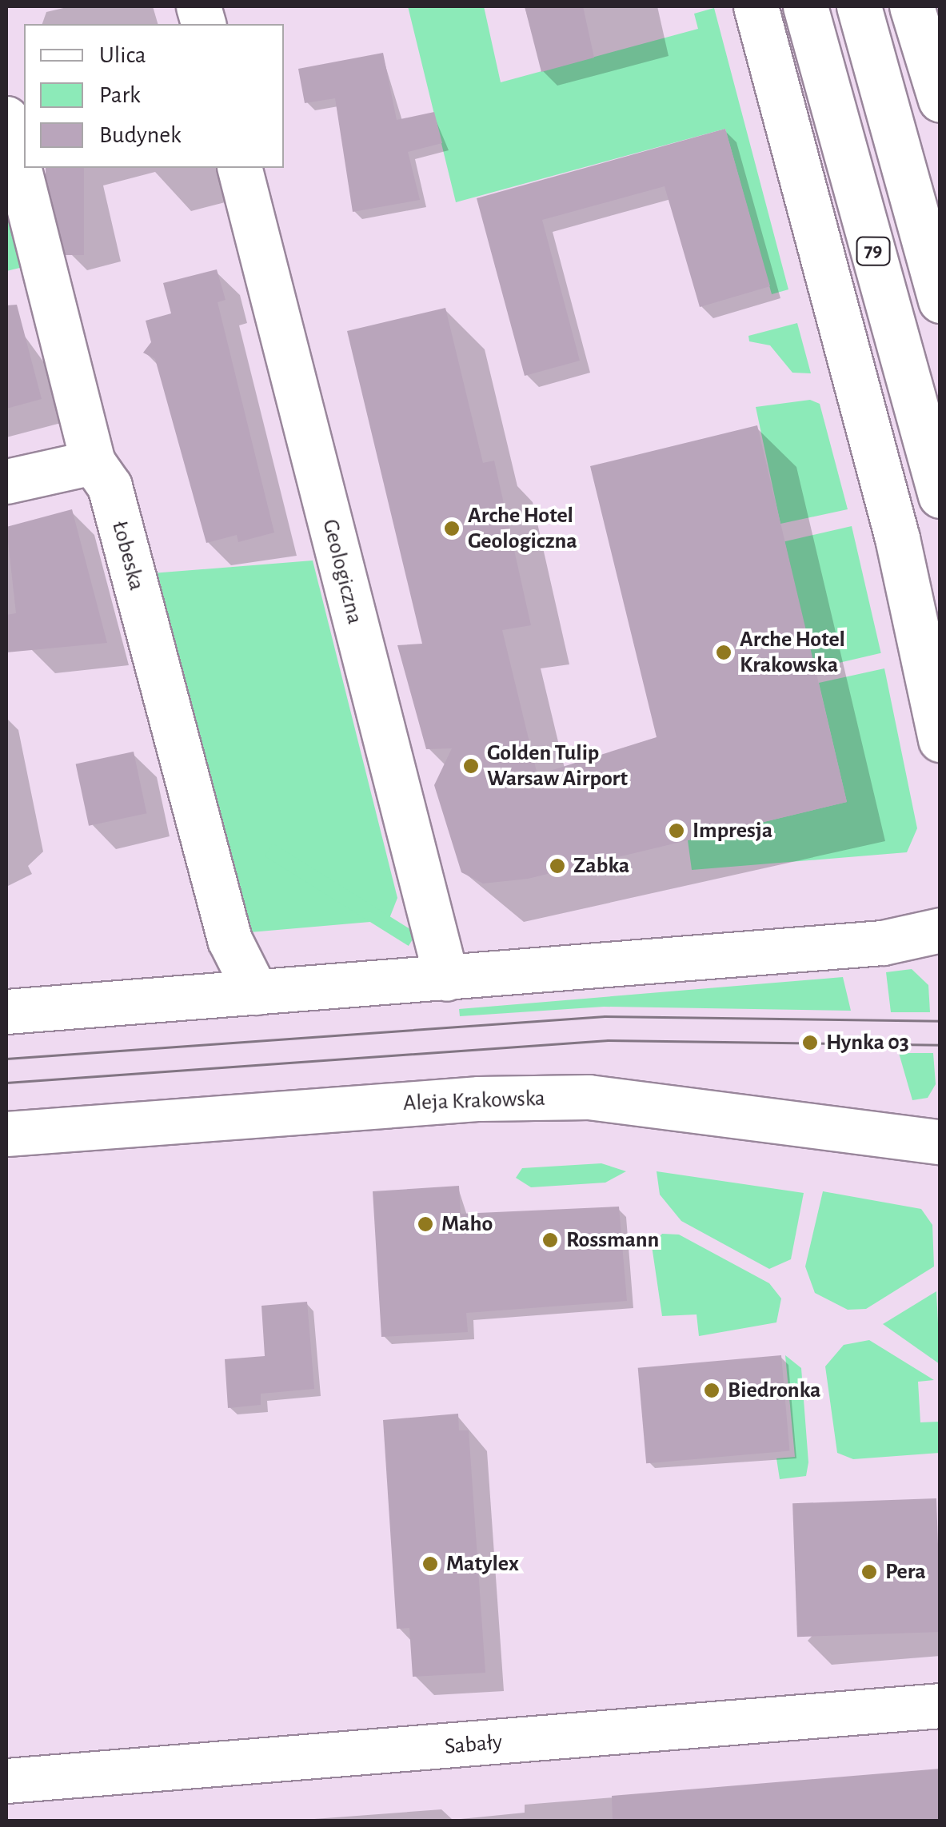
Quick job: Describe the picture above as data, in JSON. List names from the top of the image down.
{
  "streets": {
    "main road": [
      "79",
      "Łobeska",
      "Geologiczna",
      "Aleja Krakowska",
      "Sabały"
    ]
  },
  "places": [
    "Arche Hotel Geologiczna",
    "Arche Hotel Krakowska",
    "Golden Tulip Warsaw Airport",
    "Impresja",
    "Zabka",
    "Hynka 03",
    "Maho",
    "Rossmann",
    "Biedronka",
    "Matylex",
    "Pera"
  ],
  "legend": ["Ulica", "Park", "Budynek"]
}
